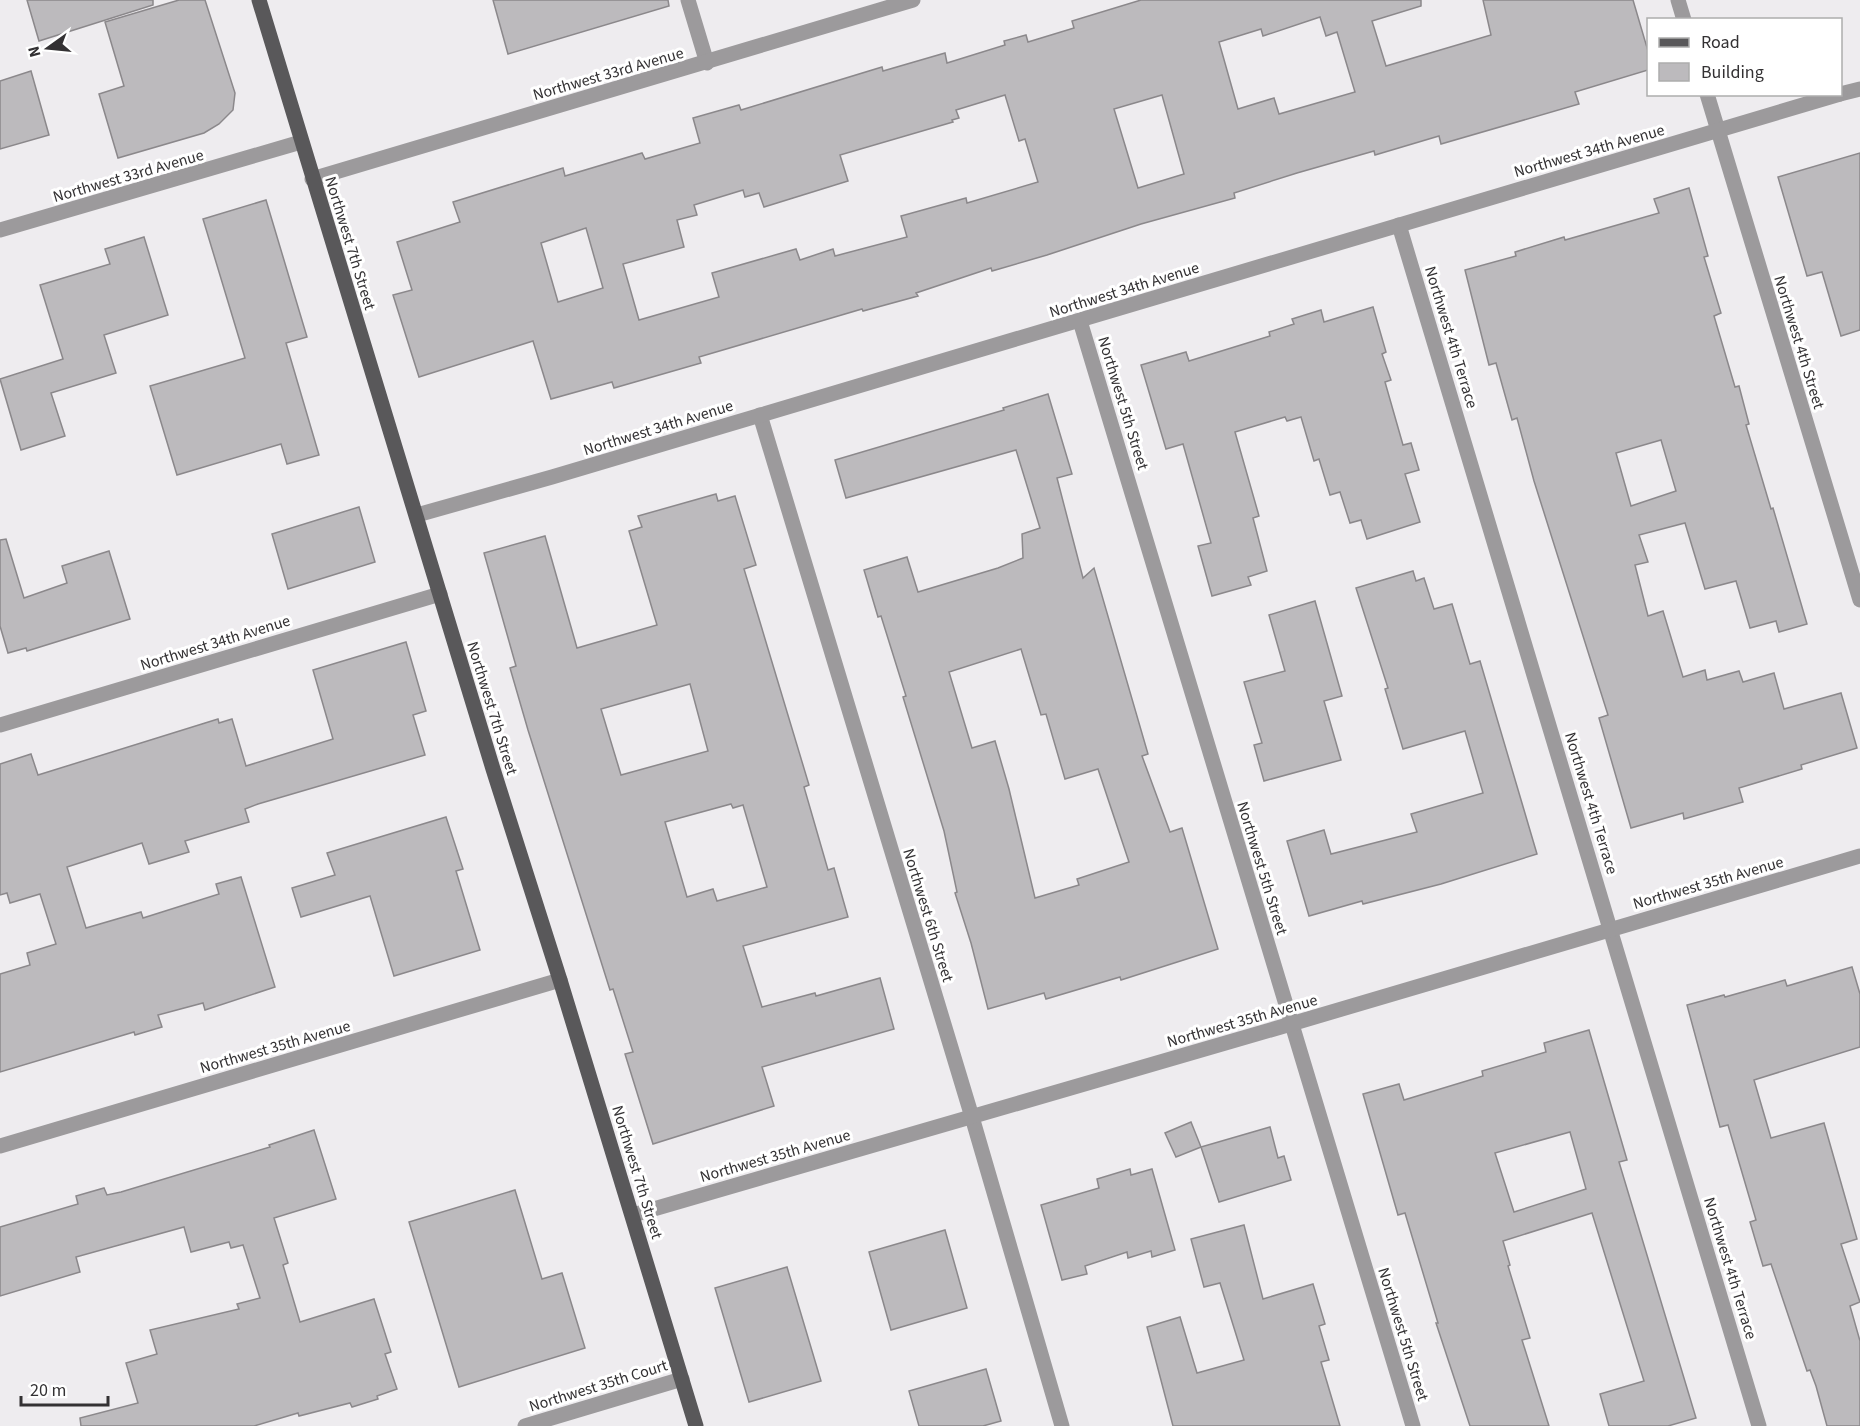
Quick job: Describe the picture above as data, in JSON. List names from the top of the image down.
{
  "streets": {
    "main road": ["Northwest 7th Street"],
    "street": [
      "Northwest 33rd Avenue",
      "Northwest 34th Avenue",
      "Northwest 4th Terrace",
      "Northwest 4th Street",
      "Northwest 5th Street",
      "Northwest 35th Avenue",
      "Northwest 6th Street",
      "Northwest 35th Court"
    ]
  },
  "crossings": [
    ["Northwest 33rd Avenue", "Northwest 7th Street"],
    ["Northwest 34th Avenue", "Northwest 7th Street"],
    ["Northwest 34th Avenue", "Northwest 4th Terrace"],
    ["Northwest 34th Avenue", "Northwest 4th Street"],
    ["Northwest 34th Avenue", "Northwest 5th Street"],
    ["Northwest 34th Avenue", "Northwest 6th Street"],
    ["Northwest 7th Street", "Northwest 35th Avenue"],
    ["Northwest 7th Street", "Northwest 35th Court"],
    ["Northwest 4th Terrace", "Northwest 35th Avenue"],
    ["Northwest 5th Street", "Northwest 35th Avenue"],
    ["Northwest 35th Avenue", "Northwest 6th Street"]
  ],
  "legend": ["Road", "Building"],
  "scale_bar": "20 m",
  "north": "left"
}
